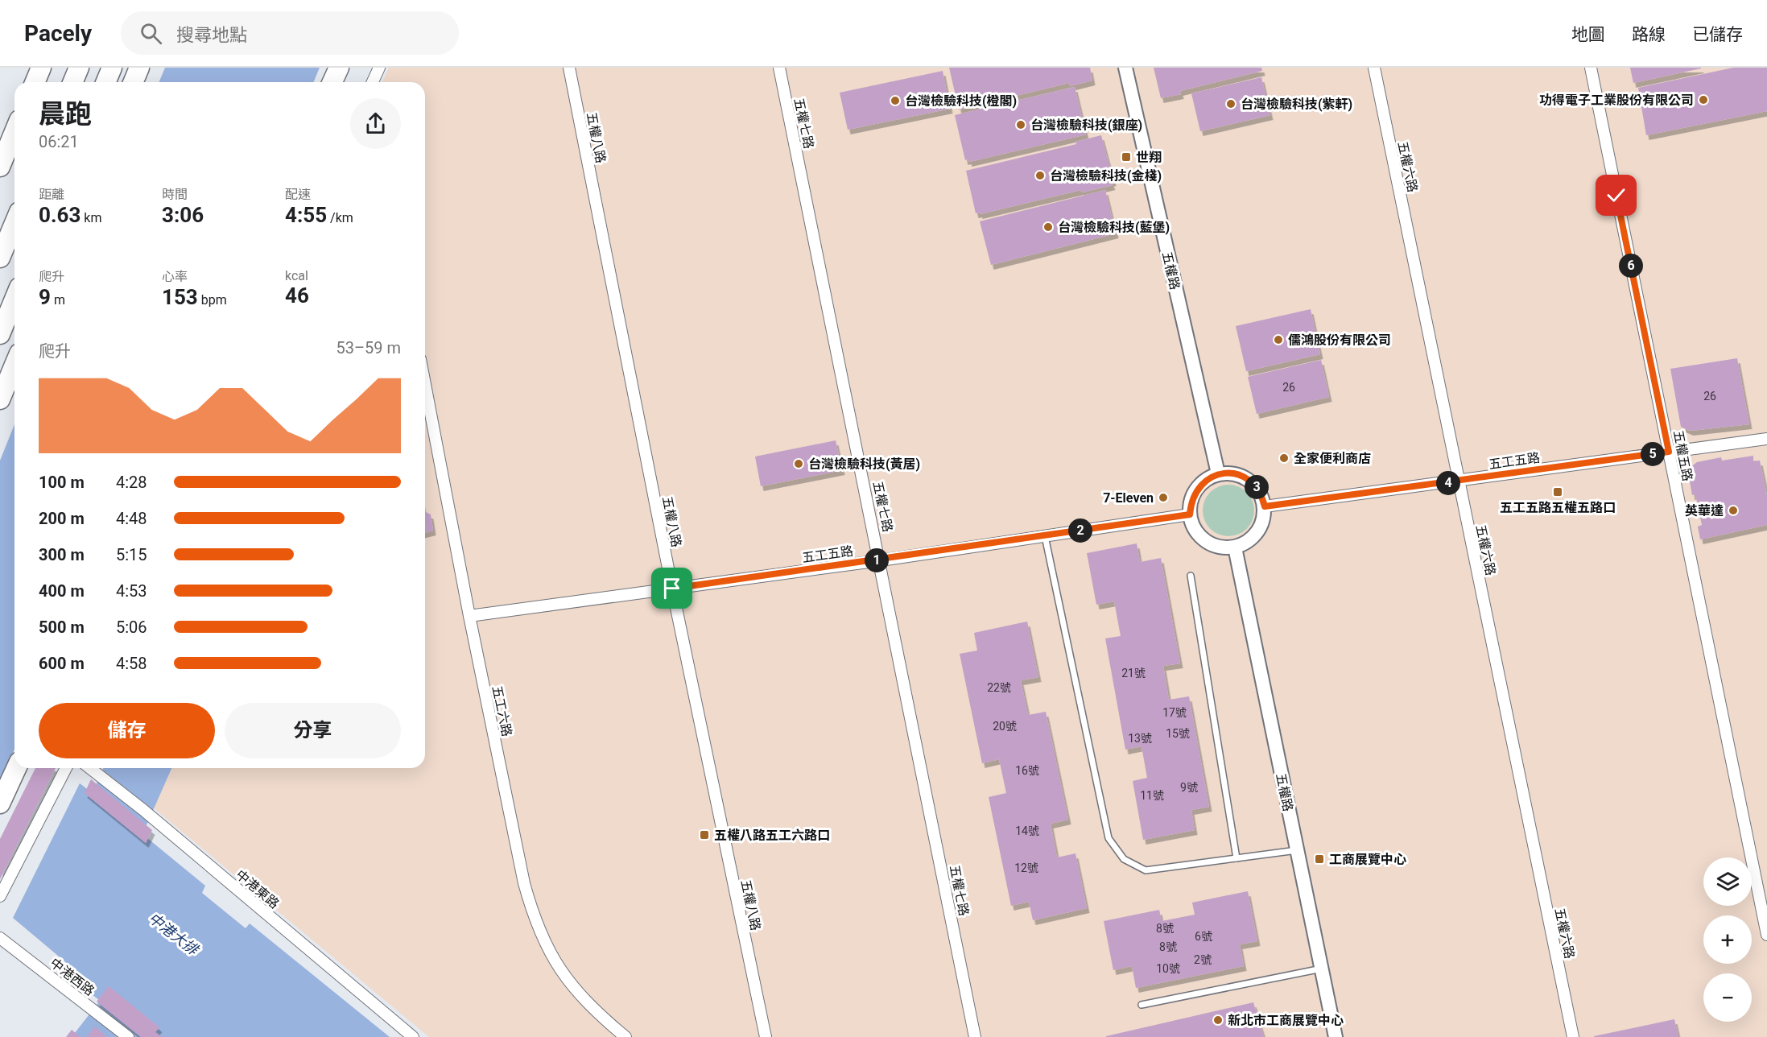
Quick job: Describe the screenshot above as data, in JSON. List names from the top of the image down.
{
  "streets": {
    "street": [
      "五權七路",
      "五權八路",
      "五權六路",
      "五權路",
      "五權五路",
      "五工五路",
      "五工六路",
      "中港東路",
      "中港西路"
    ]
  },
  "crossings": [
    ["五權七路", "五工五路"],
    ["五權八路", "五工五路"],
    ["五權六路", "五工五路"],
    ["五權路", "五工五路"],
    ["五權五路", "五工五路"],
    ["五工五路", "五工六路"]
  ],
  "water": ["中港大排"],
  "places": {
    "other": [
      "功得電子工業股份有限公司",
      "台灣檢驗科技(橙閣)",
      "台灣檢驗科技(紫軒)",
      "台灣檢驗科技(銀座)",
      "台灣檢驗科技(金棧)",
      "台灣檢驗科技(藍堡)",
      "儒鴻股份有限公司",
      "全家便利商店",
      "台灣檢驗科技(黃居)",
      "7-Eleven",
      "英華達",
      "新北市工商展覽中心"
    ],
    "transit": [
      "世翔",
      "五工五路五權五路口",
      "五權八路五工六路口",
      "工商展覽中心"
    ]
  },
  "house_numbers": [
    "26",
    "26",
    "21號",
    "22號",
    "17號",
    "20號",
    "15號",
    "13號",
    "16號",
    "9號",
    "11號",
    "14號",
    "12號",
    "8號",
    "6號",
    "8號",
    "2號",
    "10號"
  ],
  "page": {
    "header": "Pacely",
    "search": "搜尋地點",
    "nav": ["地圖", "路線", "已儲存"],
    "heading": ["晨跑", "06:21"],
    "stats": [
      ["距離", "0.63 km"],
      ["時間", "3:06"],
      ["配速", "4:55 /km"],
      ["爬升", "9 m"],
      ["心率", "153 bpm"],
      ["kcal", "46"]
    ],
    "pins": [
      "6",
      "5",
      "4",
      "3",
      "2",
      "1"
    ],
    "chart": ["爬升", "53–59 m"],
    "list": [
      {
        "name": "100 m",
        "note": "4:28"
      },
      {
        "name": "200 m",
        "note": "4:48"
      },
      {
        "name": "300 m",
        "note": "5:15"
      },
      {
        "name": "400 m",
        "note": "4:53"
      },
      {
        "name": "500 m",
        "note": "5:06"
      },
      {
        "name": "600 m",
        "note": "4:58"
      }
    ],
    "buttons": ["儲存", "分享"],
    "map_buttons": ["+", "−"]
  }
}
